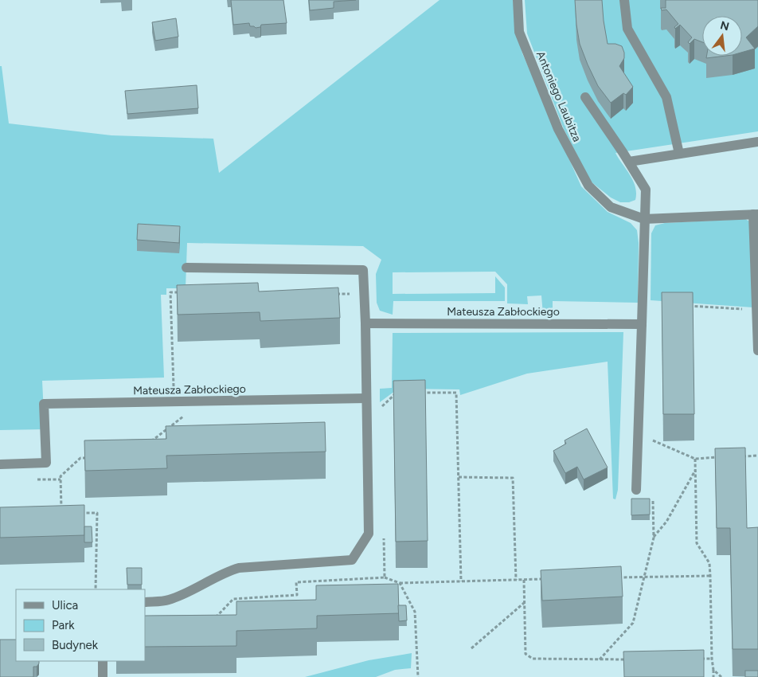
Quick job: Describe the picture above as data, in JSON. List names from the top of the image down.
{
  "streets": {
    "street": ["Antoniego Laubitza", "Mateusza Zabłockiego"]
  },
  "legend": ["Ulica", "Park", "Budynek"],
  "north": "top"
}
